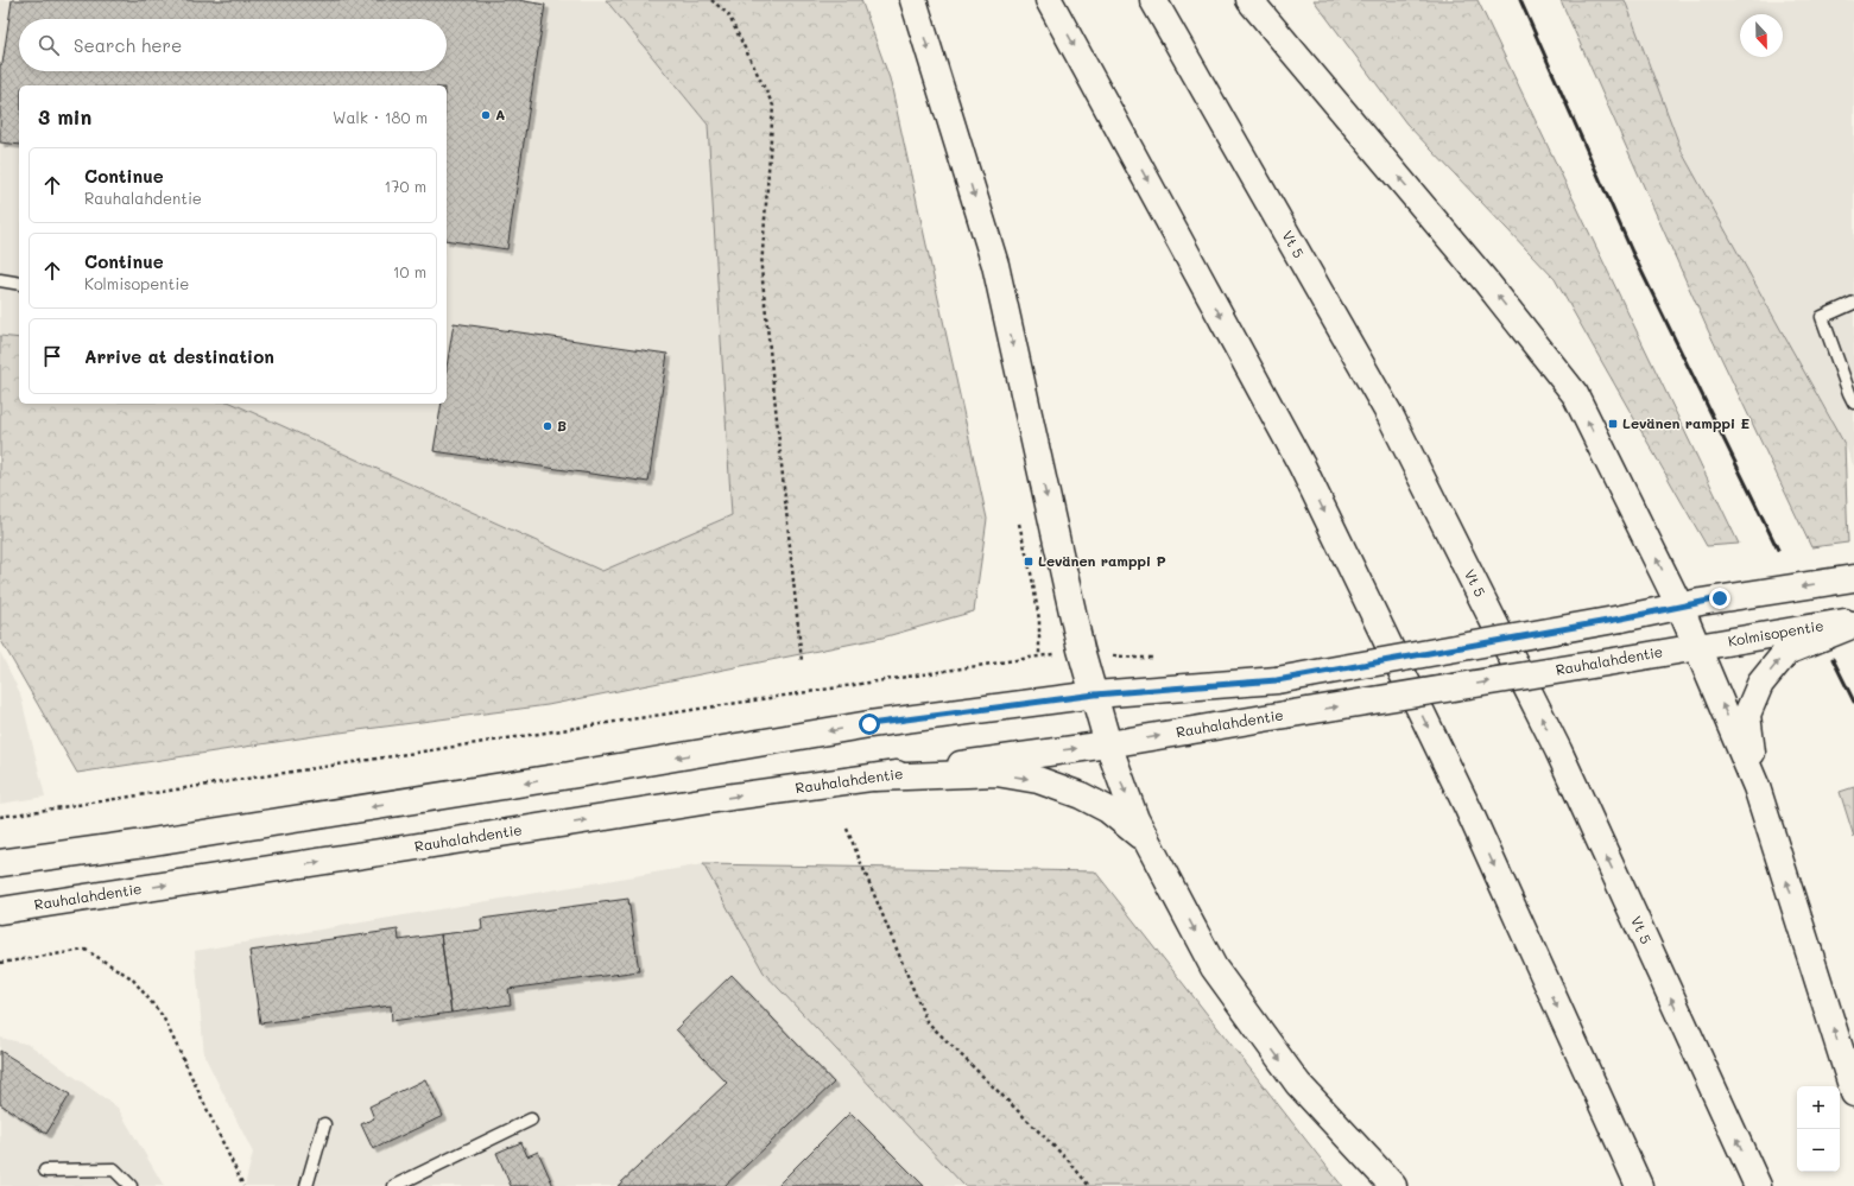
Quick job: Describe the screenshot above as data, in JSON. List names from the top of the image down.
{
  "streets": {
    "main road": ["Vt 5", "Kolmisopentie", "Rauhalahdentie"]
  },
  "crossings": [
    ["Kolmisopentie", "Rauhalahdentie"]
  ],
  "places": {
    "other": ["A", "B"],
    "transit": ["Levänen ramppi E", "Levänen ramppi P"]
  },
  "north": "bottom",
  "page": {
    "search": "Search here",
    "heading": ["3 min", "Walk · 180 m"],
    "list": [
      ["Continue", "Rauhalahdentie", "170 m"],
      ["Continue", "Kolmisopentie", "10 m"],
      "Arrive at destination"
    ],
    "map_buttons": ["+", "−"]
  }
}
